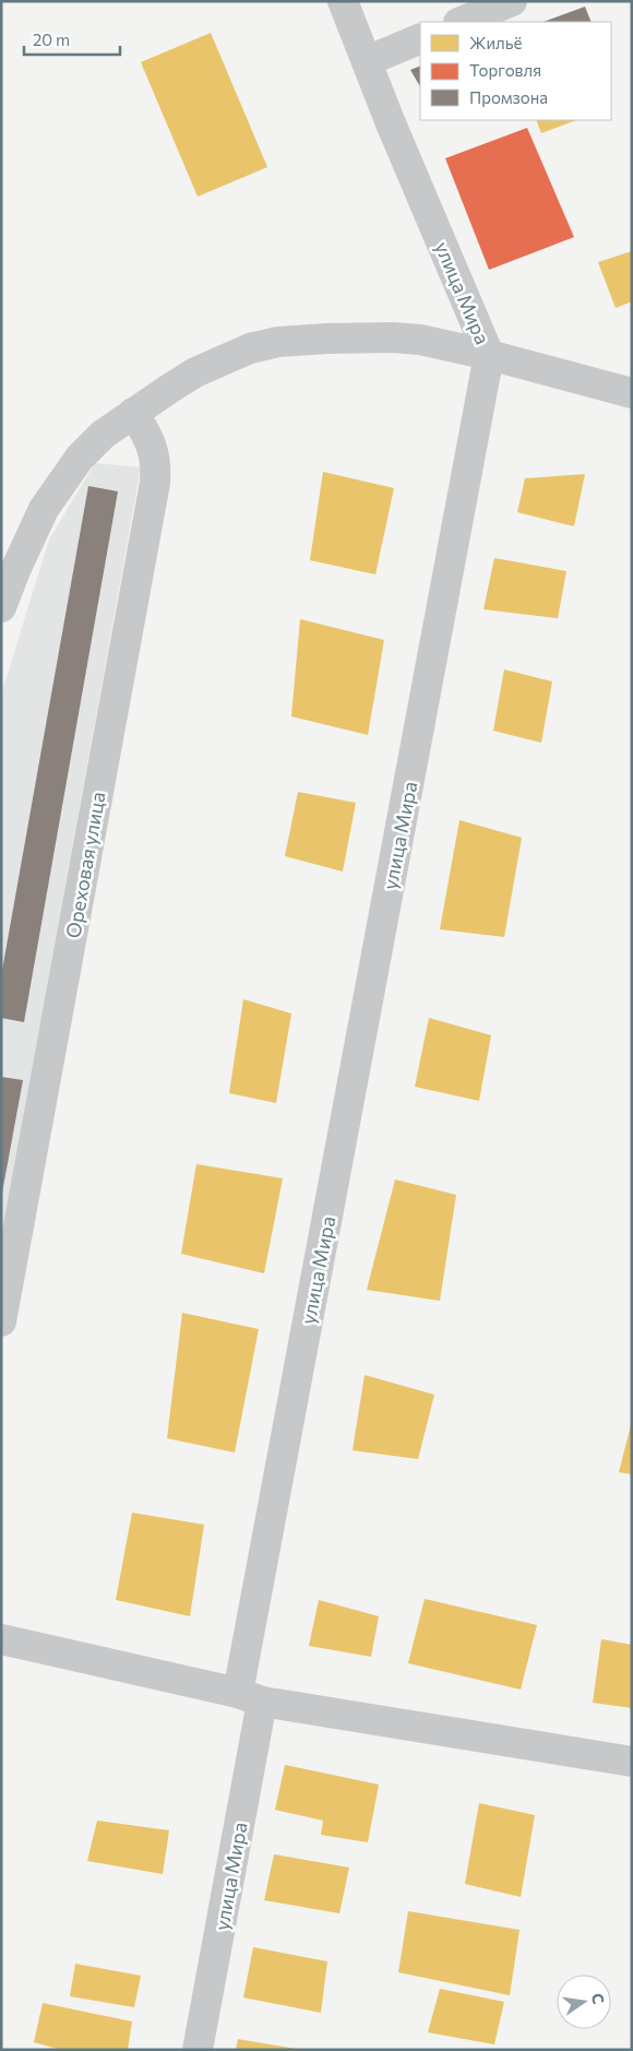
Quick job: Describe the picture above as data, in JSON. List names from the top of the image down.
{
  "streets": {
    "street": ["улица Мира", "Ореховая улица"]
  },
  "legend": ["Жильё", "Торговля", "Промзона"],
  "scale_bar": "20 m",
  "north": "right"
}
